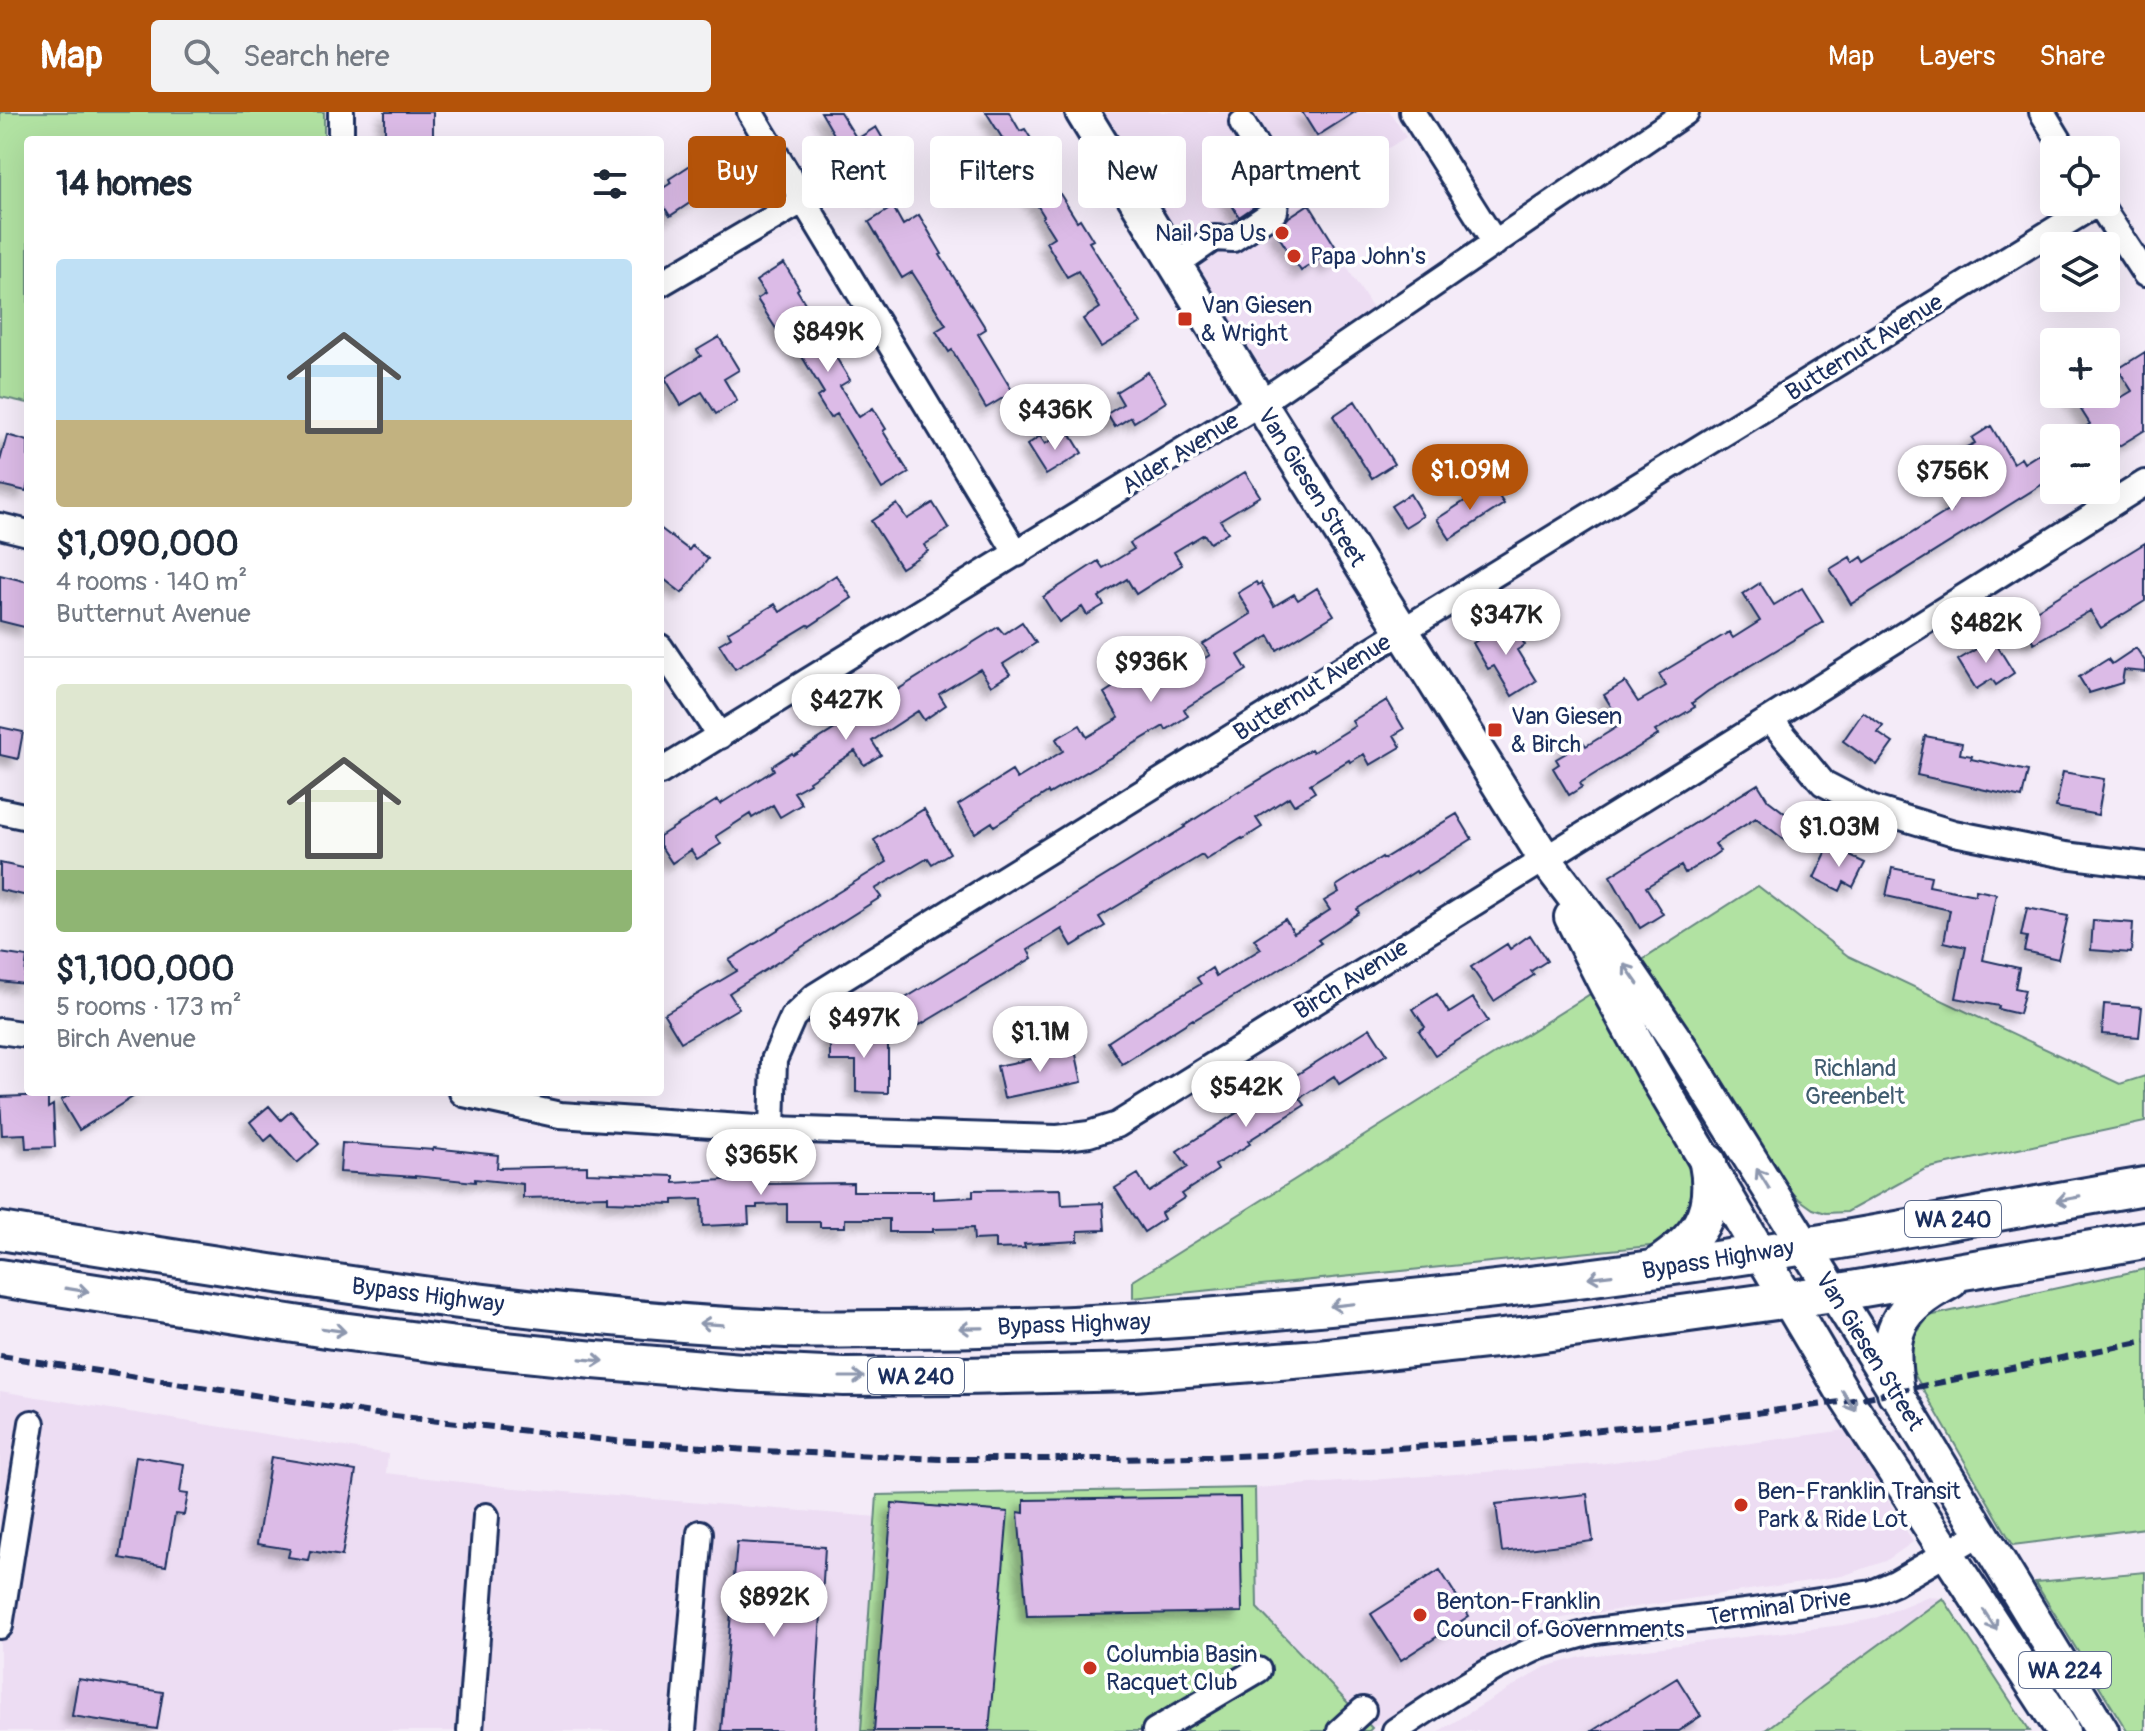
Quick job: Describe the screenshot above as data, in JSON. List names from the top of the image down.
{
  "streets": {
    "highway": ["WA 240", "Bypass Highway"],
    "main road": ["Van Giesen Street", "WA 224"],
    "street": [
      "Butternut Avenue",
      "Alder Avenue",
      "Birch Avenue",
      "Terminal Drive"
    ]
  },
  "crossings": [
    ["Butternut Avenue", "Van Giesen Street"],
    ["Butternut Avenue", "Birch Avenue"],
    ["Alder Avenue", "Van Giesen Street"],
    ["Van Giesen Street", "Birch Avenue"],
    ["Van Giesen Street", "Bypass Highway"],
    ["Van Giesen Street", "Terminal Drive"]
  ],
  "parks": ["Richland Greenbelt"],
  "places": {
    "other": [
      "Nail Spa Us",
      "Papa John's",
      "Ben-Franklin Transit Park & Ride Lot",
      "Benton-Franklin Council of Governments",
      "Columbia Basin Racquet Club"
    ],
    "transit": ["Van Giesen & Wright", "Van Giesen & Birch"]
  },
  "page": {
    "header": "Map",
    "search": "Search here",
    "nav": ["Map", "Layers", "Share"],
    "map_buttons": ["+", "−"],
    "chip": [
      "Buy",
      "Rent",
      "Filters",
      "New",
      "Apartment"
    ],
    "heading": "14 homes",
    "list": [
      {
        "name": "$1,090,000",
        "note": "4 rooms · 140 m² · Butternut Avenue"
      },
      {
        "name": "$1,100,000",
        "note": "5 rooms · 173 m² · Birch Avenue"
      }
    ],
    "price": [
      "$849K",
      "$436K",
      "$1.09M",
      "$756K",
      "$347K",
      "$482K",
      "$936K",
      "$427K",
      "$1.03M",
      "$497K",
      "$1.1M",
      "$542K",
      "$365K",
      "$892K"
    ]
  }
}
